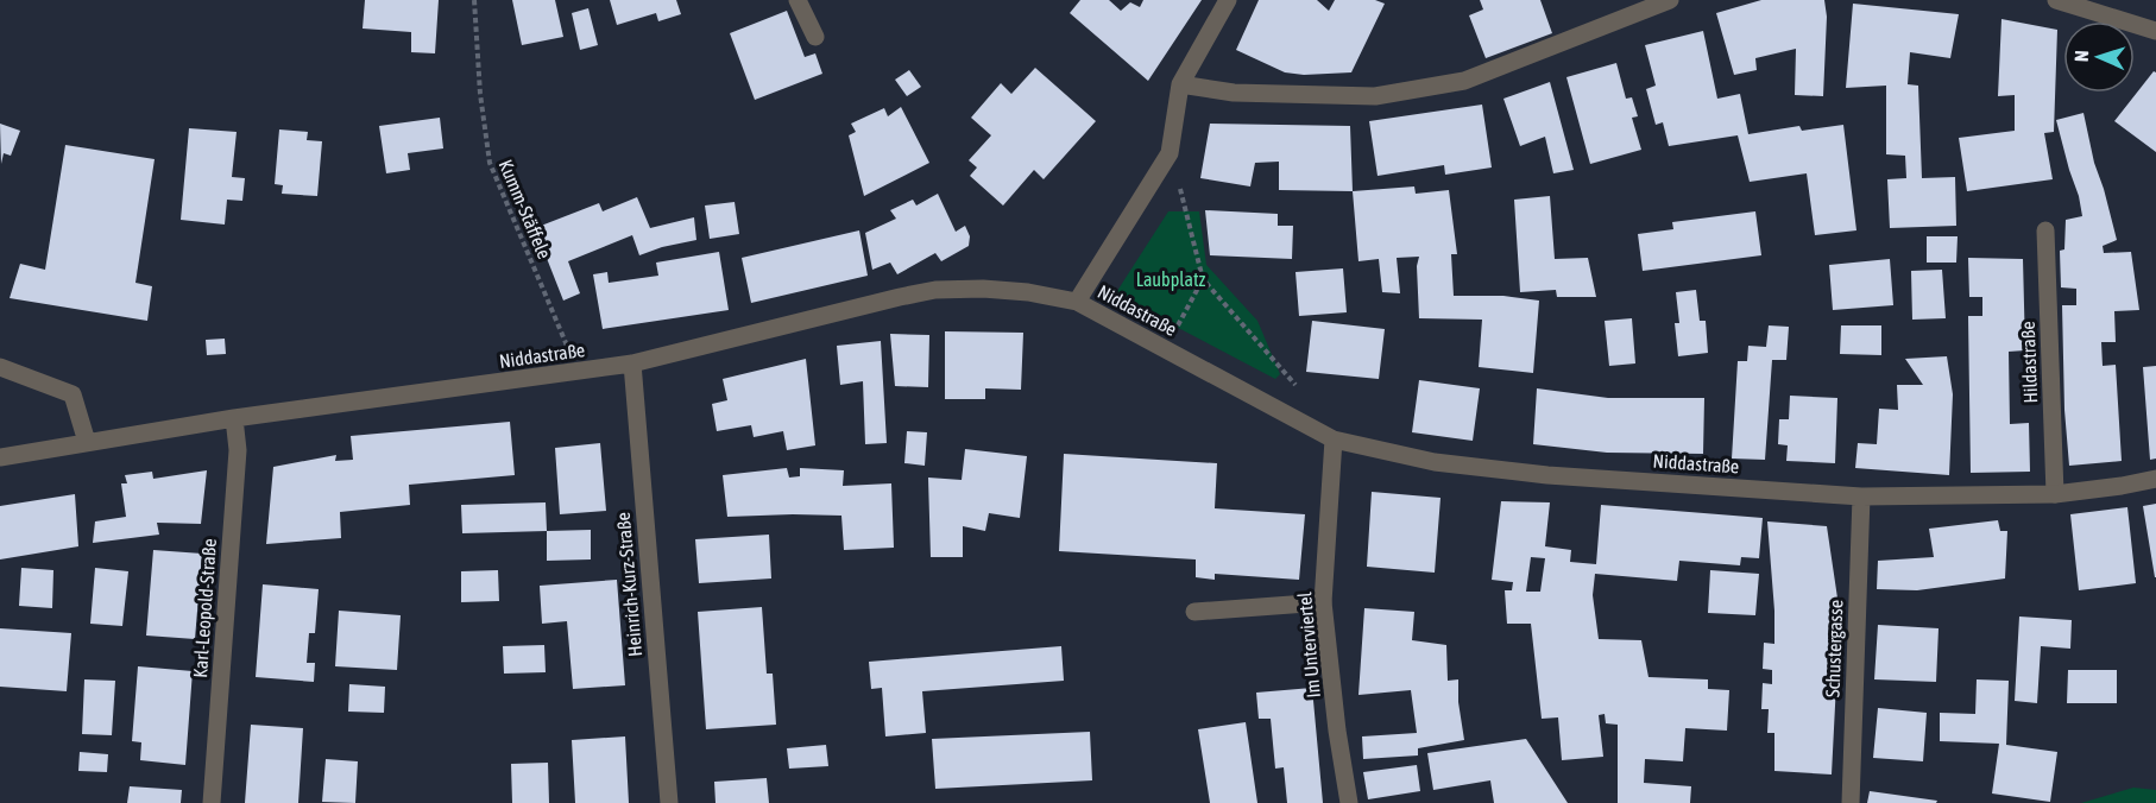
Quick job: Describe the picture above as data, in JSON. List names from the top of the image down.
{
  "streets": {
    "street": [
      "Niddastraße",
      "Hildastraße",
      "Heinrich-Kurz-Straße",
      "Karl-Leopold-Straße",
      "Im Unterviertel",
      "Schustergasse"
    ],
    "path": ["Kumm-Stäffele"]
  },
  "crossings": [
    ["Niddastraße", "Hildastraße"],
    ["Niddastraße", "Heinrich-Kurz-Straße"],
    ["Niddastraße", "Karl-Leopold-Straße"],
    ["Niddastraße", "Im Unterviertel"],
    ["Niddastraße", "Schustergasse"]
  ],
  "parks": ["Laubplatz"],
  "north": "left"
}
